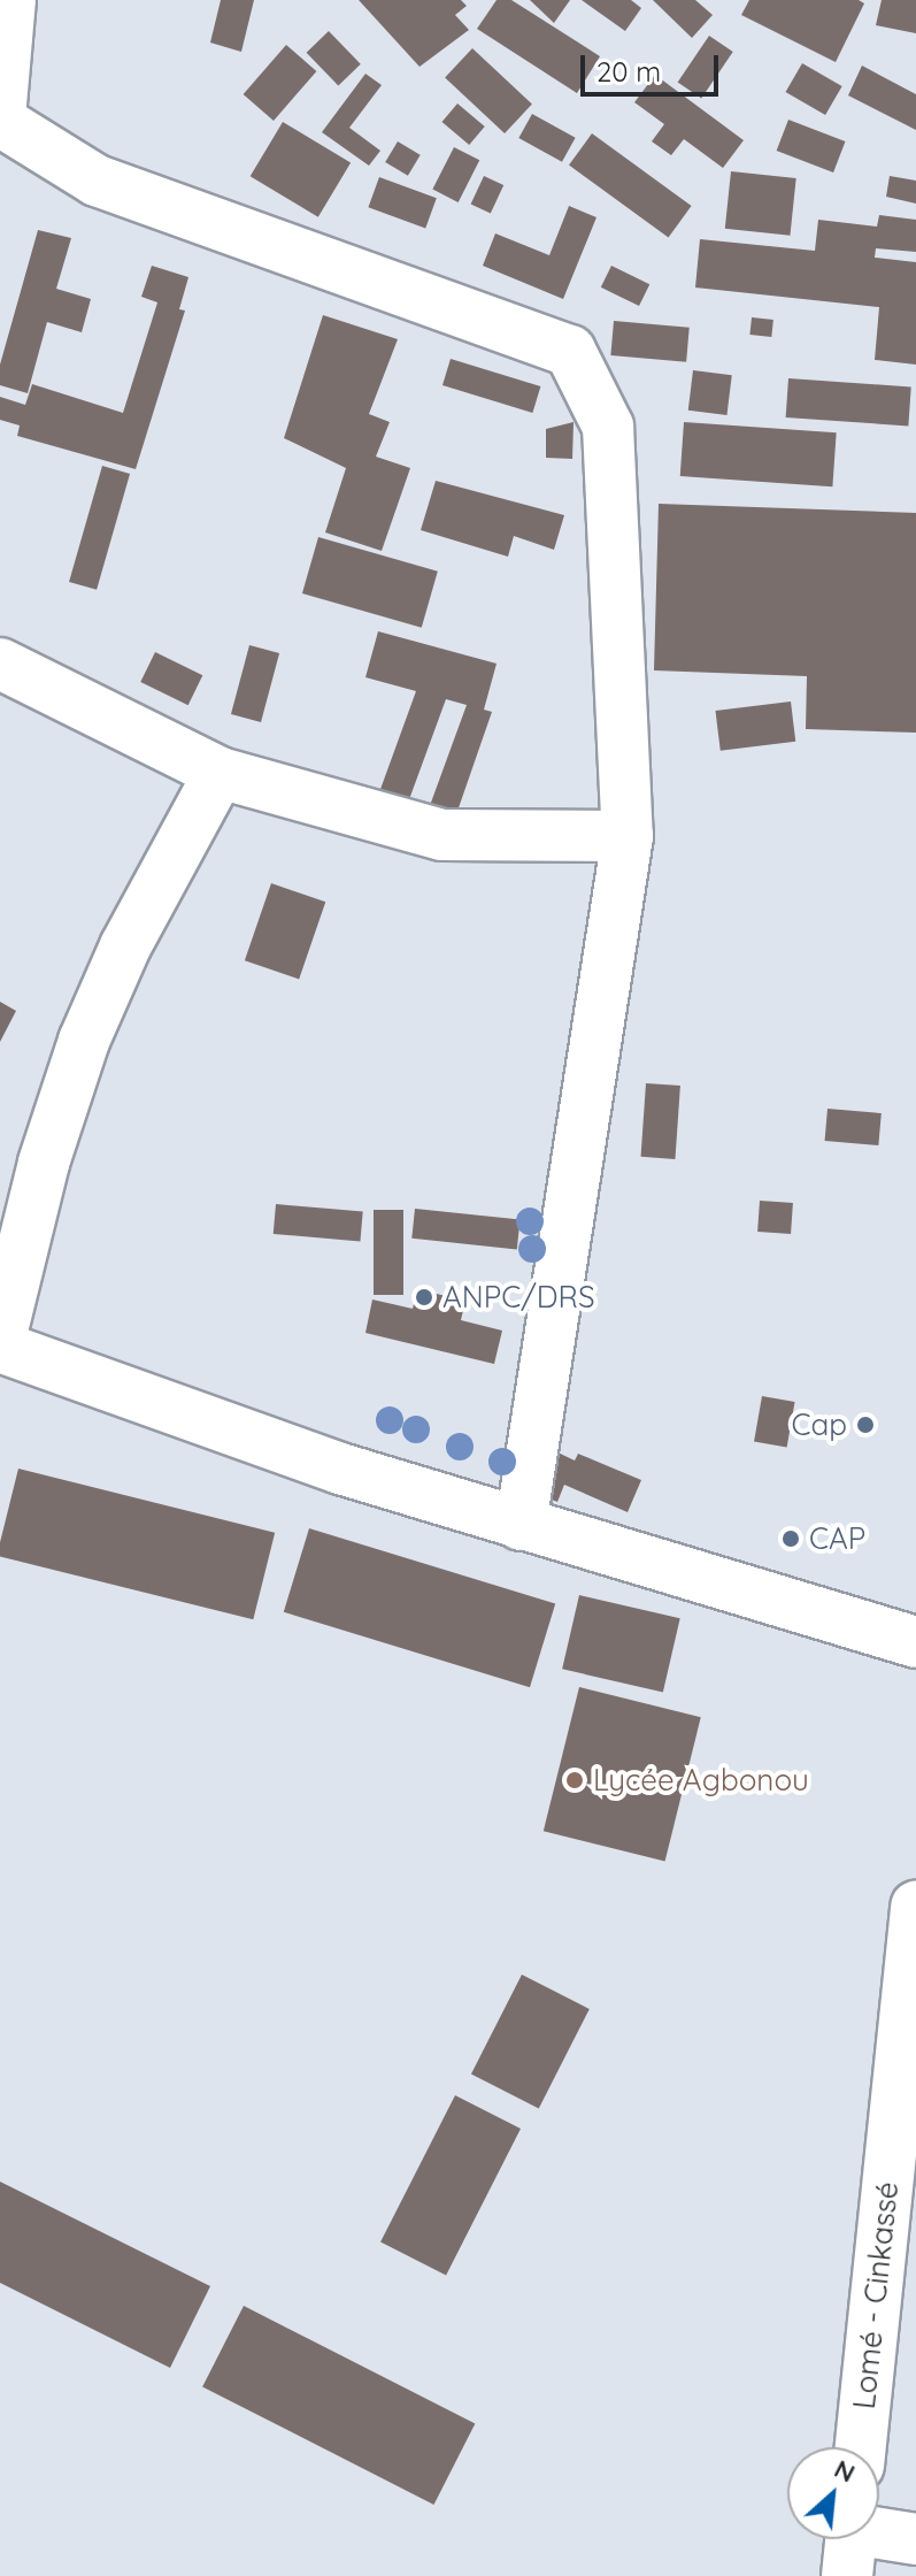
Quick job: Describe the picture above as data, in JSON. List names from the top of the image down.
{
  "streets": {
    "main road": ["Lomé - Cinkassé"]
  },
  "places": [
    "ANPC/DRS",
    "Cap",
    "CAP",
    "Lycée Agbonou"
  ],
  "scale_bar": "20 m",
  "north": "top right"
}
